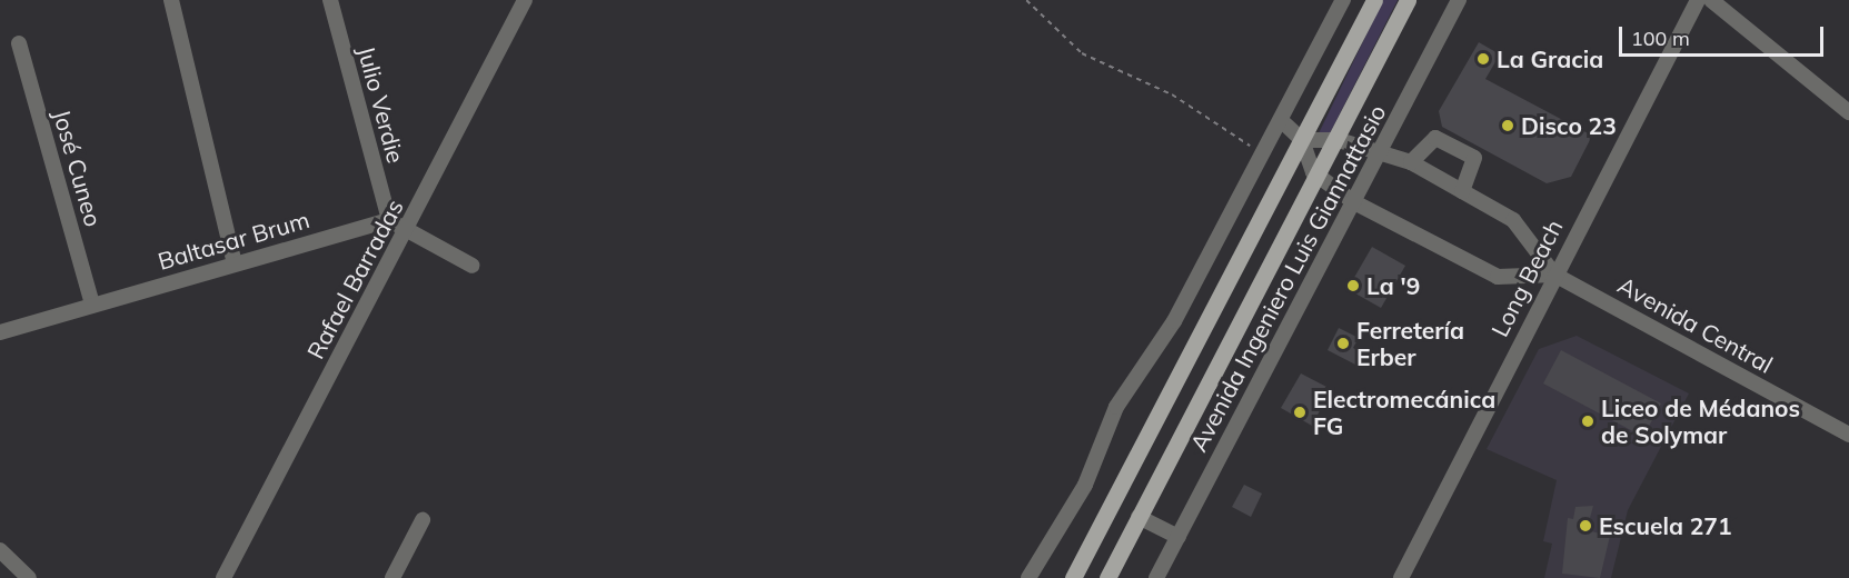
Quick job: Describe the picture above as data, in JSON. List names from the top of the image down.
{
  "streets": {
    "main road": ["Avenida Ingeniero Luis Giannattasio"],
    "street": [
      "Julio Verdie",
      "José Cuneo",
      "Baltasar Brum",
      "Long Beach",
      "Rafael Barradas",
      "Avenida Central"
    ]
  },
  "crossings": [
    ["Julio Verdie", "Baltasar Brum"],
    ["José Cuneo", "Baltasar Brum"],
    ["Long Beach", "Avenida Central"]
  ],
  "places": [
    "La Gracia",
    "Disco 23",
    "La '9",
    "Ferretería Erber",
    "Electromecánica FG",
    "Liceo de Médanos de Solymar",
    "Escuela 271"
  ],
  "scale_bar": "100 m"
}
